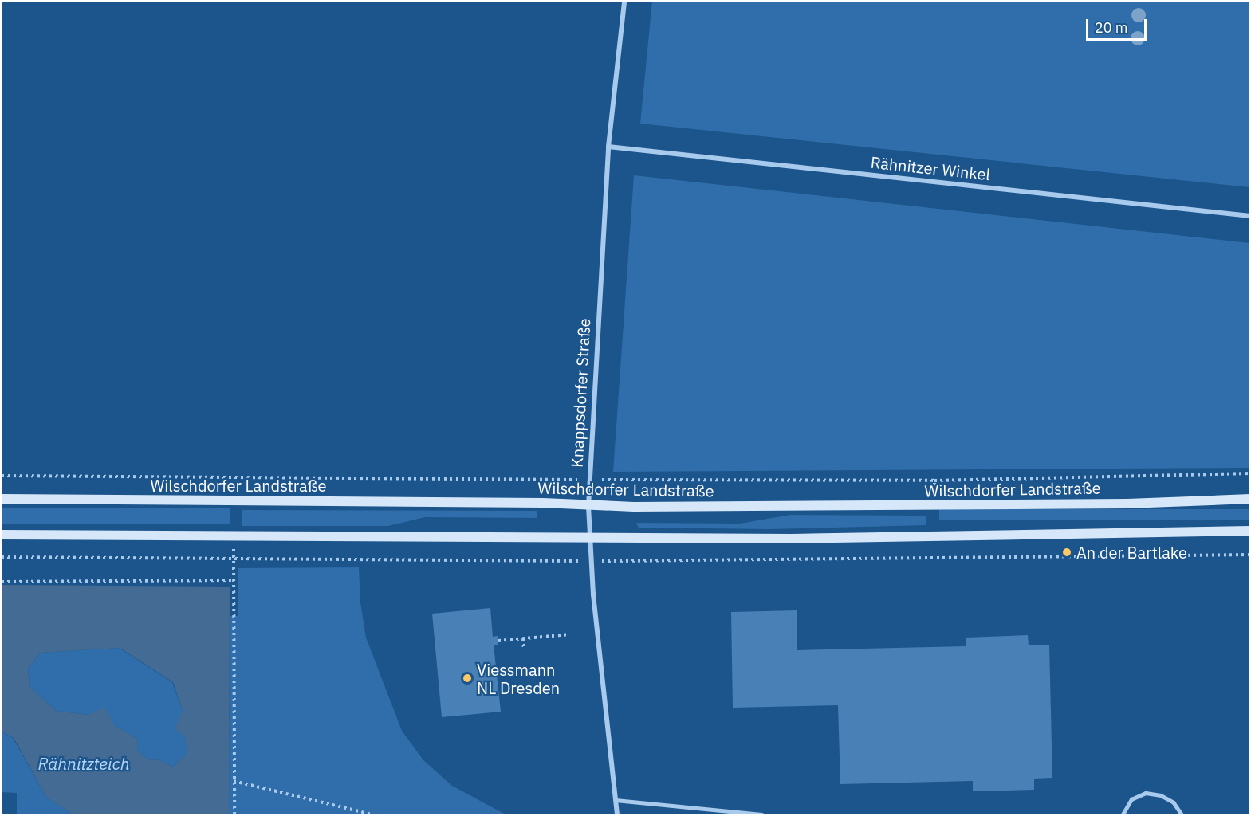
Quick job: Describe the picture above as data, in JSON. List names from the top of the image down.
{
  "streets": {
    "main road": ["Wilschdorfer Landstraße"],
    "street": ["Rähnitzer Winkel", "Knappsdorfer Straße"]
  },
  "crossings": [
    ["Rähnitzer Winkel", "Knappsdorfer Straße"],
    ["Knappsdorfer Straße", "Wilschdorfer Landstraße"]
  ],
  "water": ["Rähnitzteich"],
  "places": ["An der Bartlake", "Viessmann NL Dresden"],
  "scale_bar": "20 m"
}
